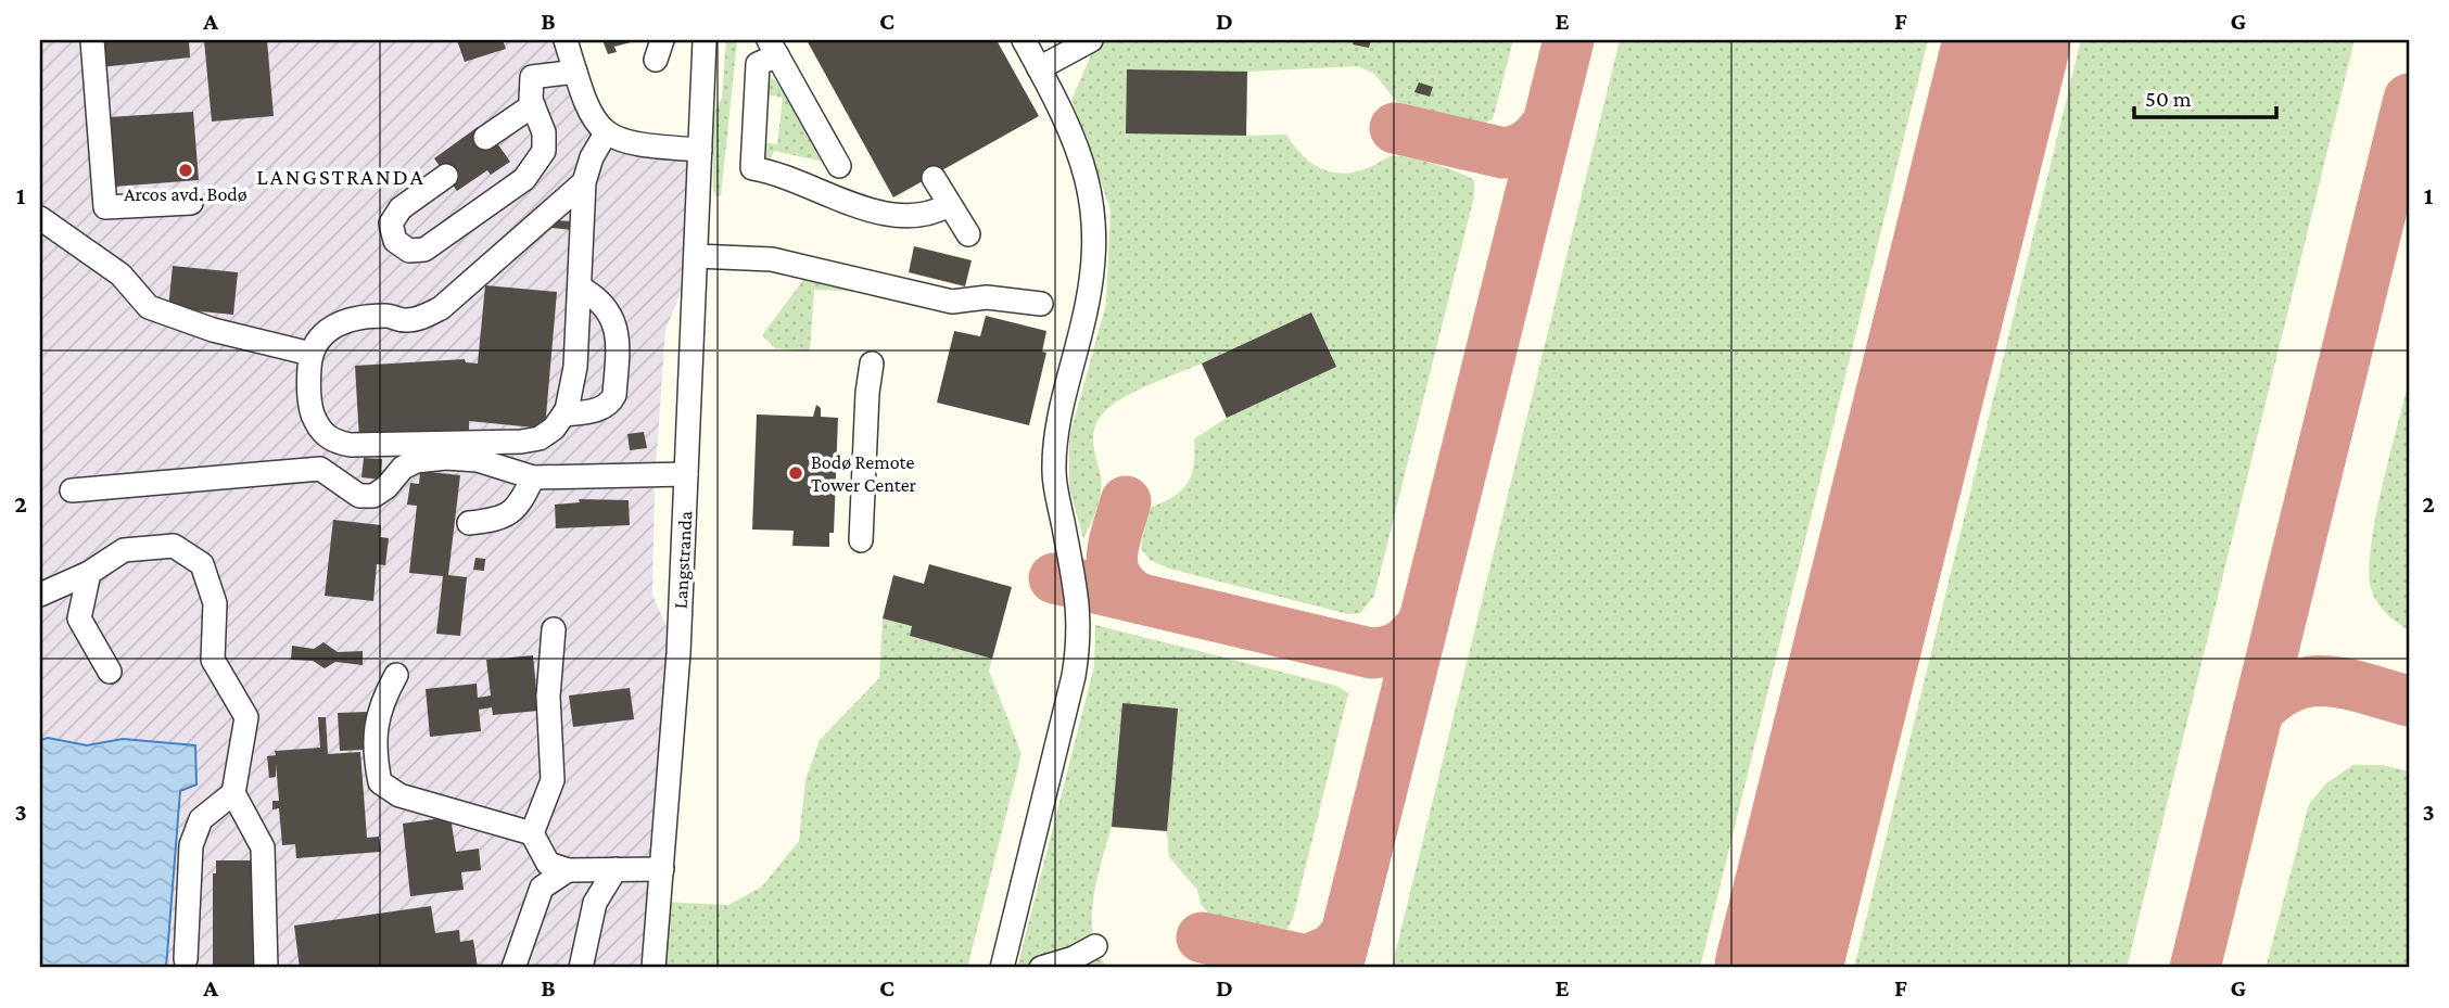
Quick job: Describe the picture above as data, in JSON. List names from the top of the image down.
{
  "streets": {
    "street": ["Langstranda"]
  },
  "districts": ["LANGSTRANDA"],
  "places": ["Arcos avd. Bodø", "Bodø Remote Tower Center"],
  "scale_bar": "50 m",
  "grid": {
    "columns": [
      "A",
      "B",
      "C",
      "D",
      "E",
      "F",
      "G"
    ],
    "rows": ["1", "2", "3"]
  }
}
